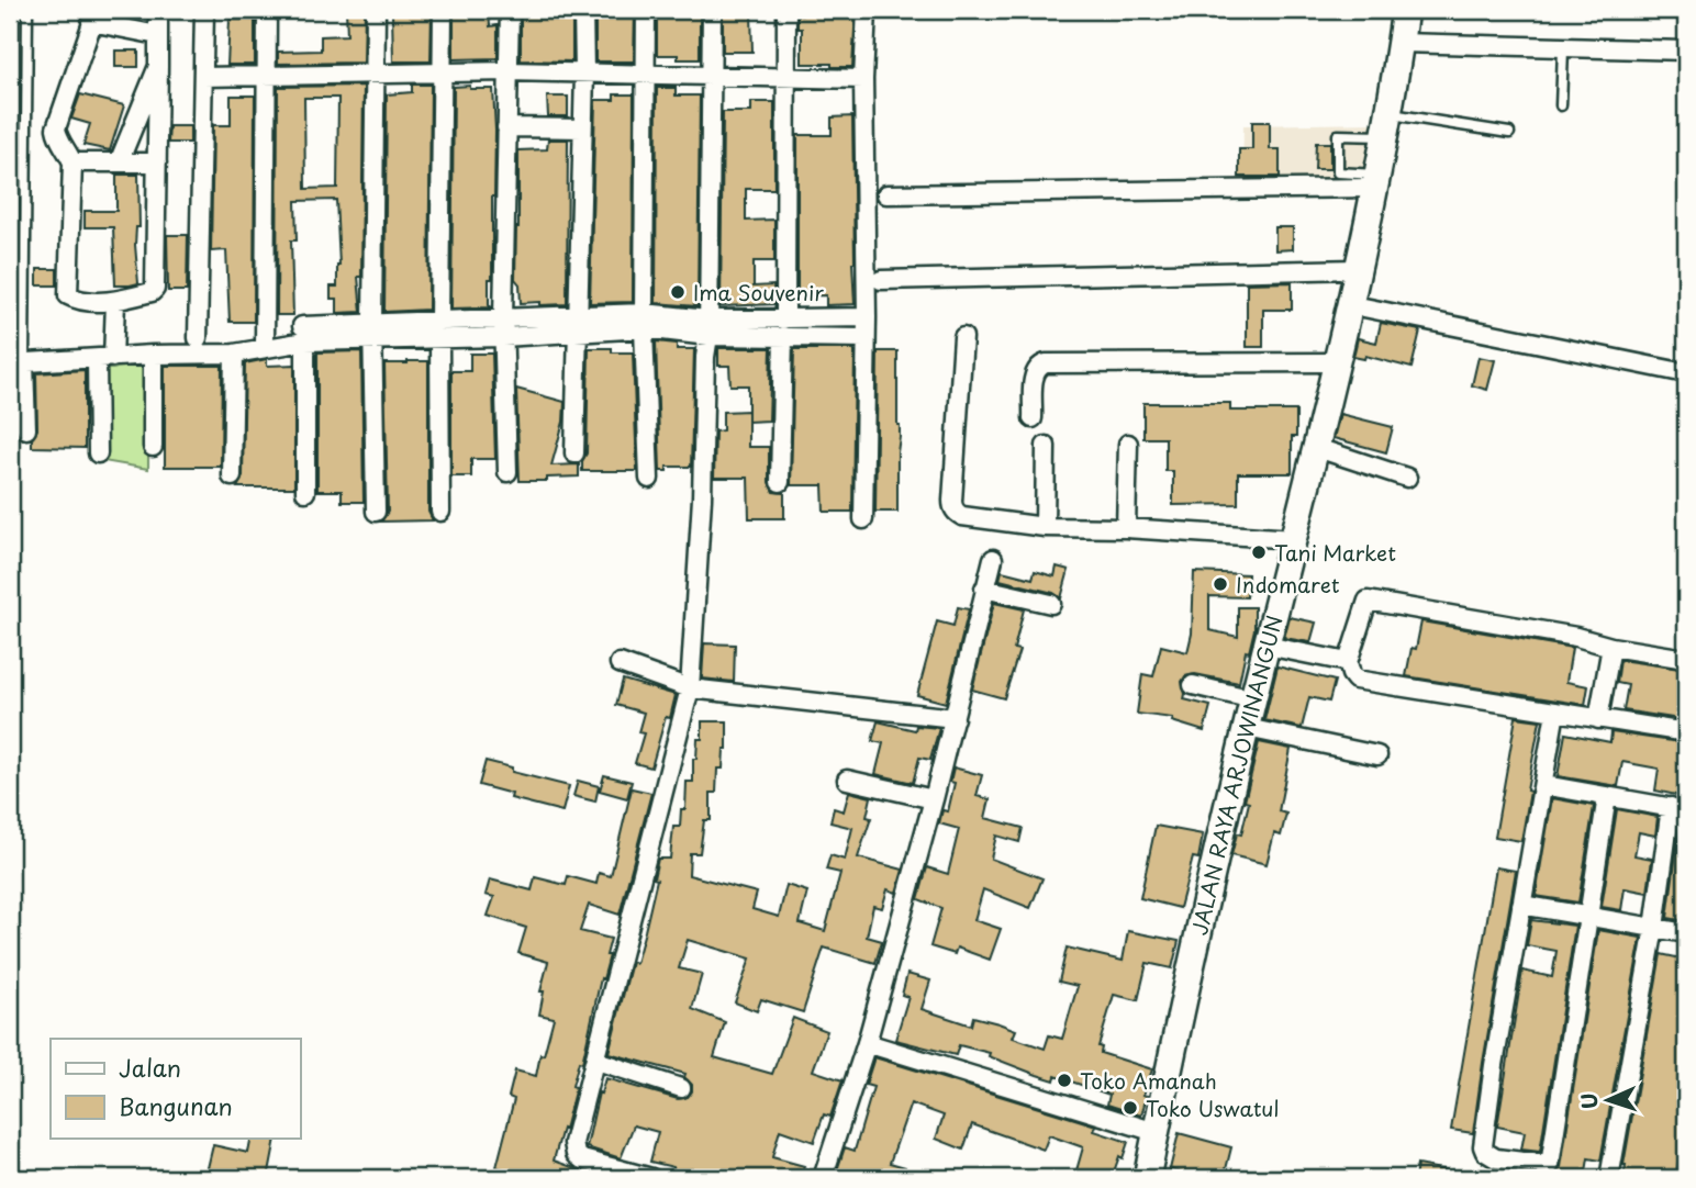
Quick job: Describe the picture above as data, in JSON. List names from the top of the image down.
{
  "streets": {
    "main road": ["JALAN RAYA ARJOWINANGUN"]
  },
  "places": [
    "Ima Souvenir",
    "Tani Market",
    "Indomaret",
    "Toko Amanah",
    "Toko Uswatul"
  ],
  "legend": ["Jalan", "Bangunan"],
  "north": "left"
}
